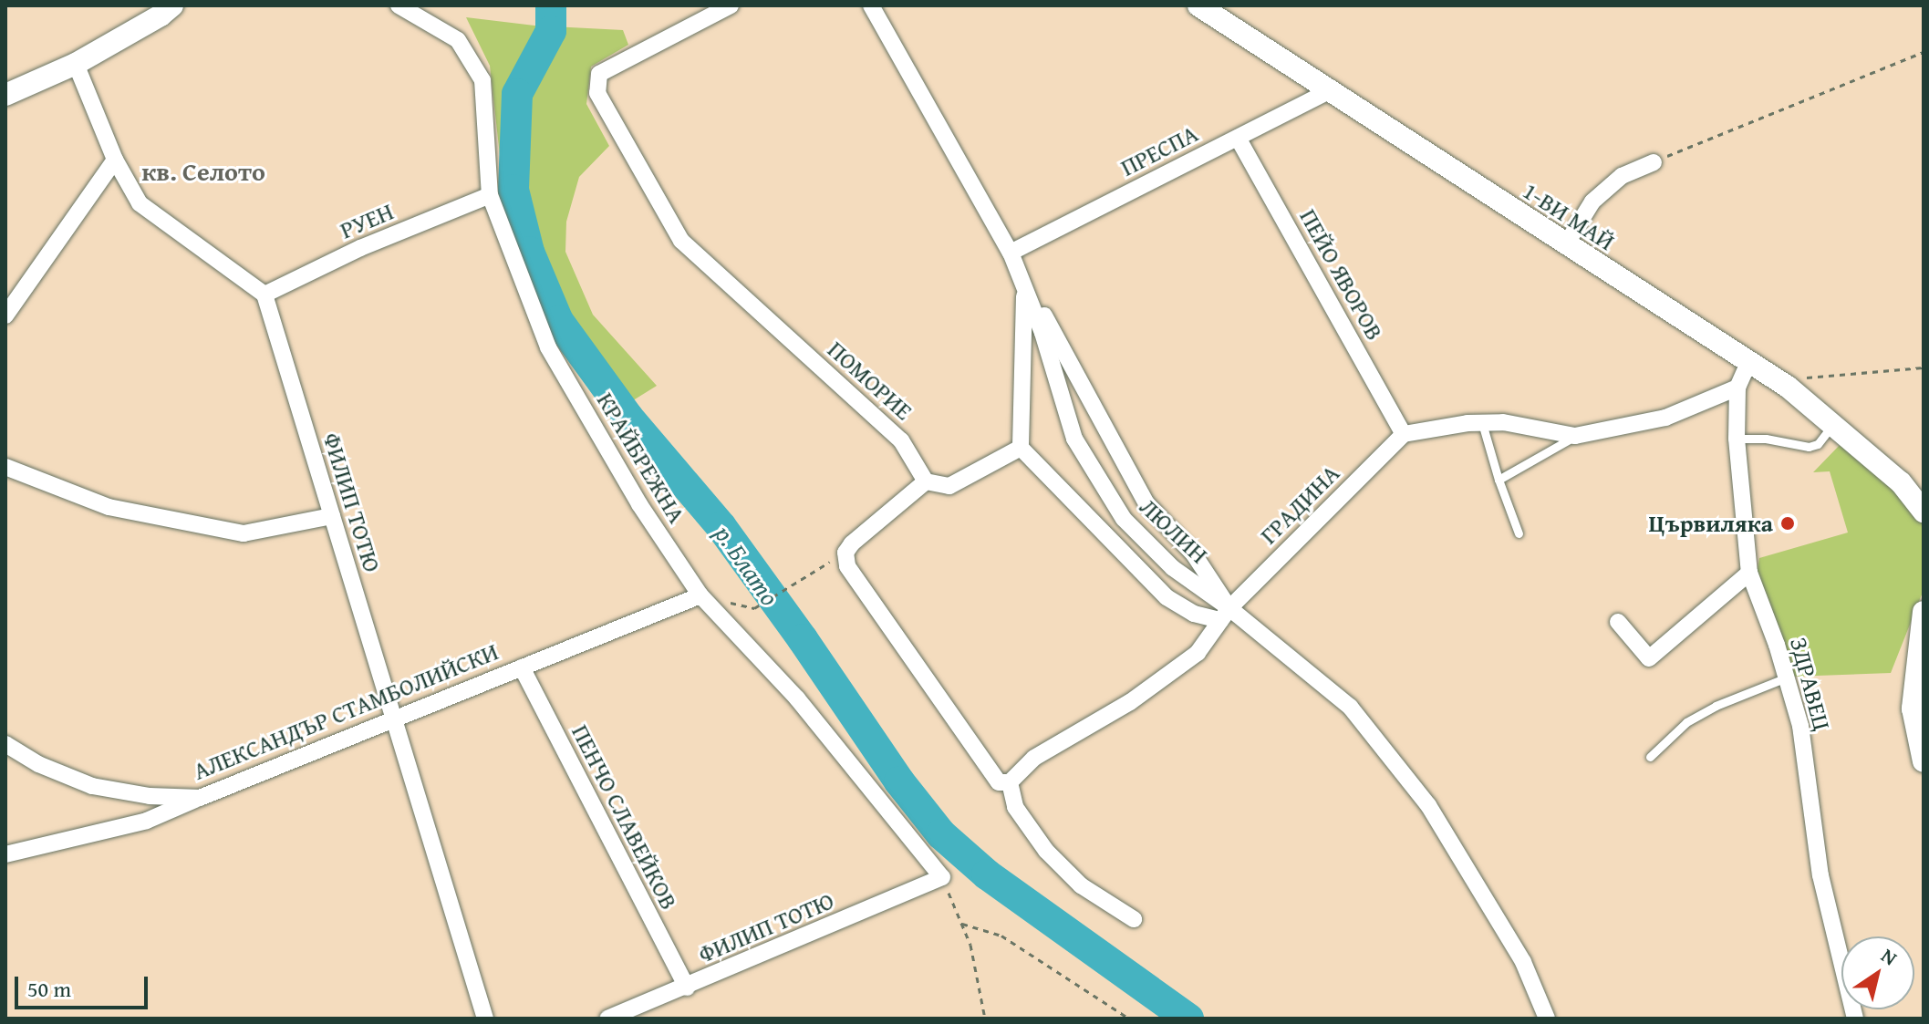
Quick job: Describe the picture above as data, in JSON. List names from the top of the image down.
{
  "streets": {
    "street": [
      "ПРЕСПА",
      "1-ВИ МАЙ",
      "РУЕН",
      "ПЕЙО ЯВОРОВ",
      "ПОМОРИЕ",
      "КРАЙБРЕЖНА",
      "ФИЛИП ТОТЮ",
      "ГРАДИНА",
      "ЛЮЛИН",
      "ЗДРАВЕЦ",
      "АЛЕКСАНДЪР СТАМБОЛИЙСКИ",
      "ПЕНЧО СЛАВЕЙКОВ"
    ]
  },
  "crossings": [
    ["ПРЕСПА", "1-ВИ МАЙ"],
    ["ПРЕСПА", "ПЕЙО ЯВОРОВ"],
    ["ПРЕСПА", "ЛЮЛИН"],
    ["1-ВИ МАЙ", "ЗДРАВЕЦ"],
    ["РУЕН", "КРАЙБРЕЖНА"],
    ["РУЕН", "ФИЛИП ТОТЮ"],
    ["ПЕЙО ЯВОРОВ", "ГРАДИНА"],
    ["КРАЙБРЕЖНА", "ФИЛИП ТОТЮ"],
    ["КРАЙБРЕЖНА", "АЛЕКСАНДЪР СТАМБОЛИЙСКИ"],
    ["ФИЛИП ТОТЮ", "АЛЕКСАНДЪР СТАМБОЛИЙСКИ"],
    ["ФИЛИП ТОТЮ", "ПЕНЧО СЛАВЕЙКОВ"],
    ["ГРАДИНА", "ЛЮЛИН"],
    ["АЛЕКСАНДЪР СТАМБОЛИЙСКИ", "ПЕНЧО СЛАВЕЙКОВ"]
  ],
  "districts": ["кв. Селото"],
  "water": ["р. Блато"],
  "places": ["Цървиляка"],
  "scale_bar": "50 m",
  "north": "top right"
}
